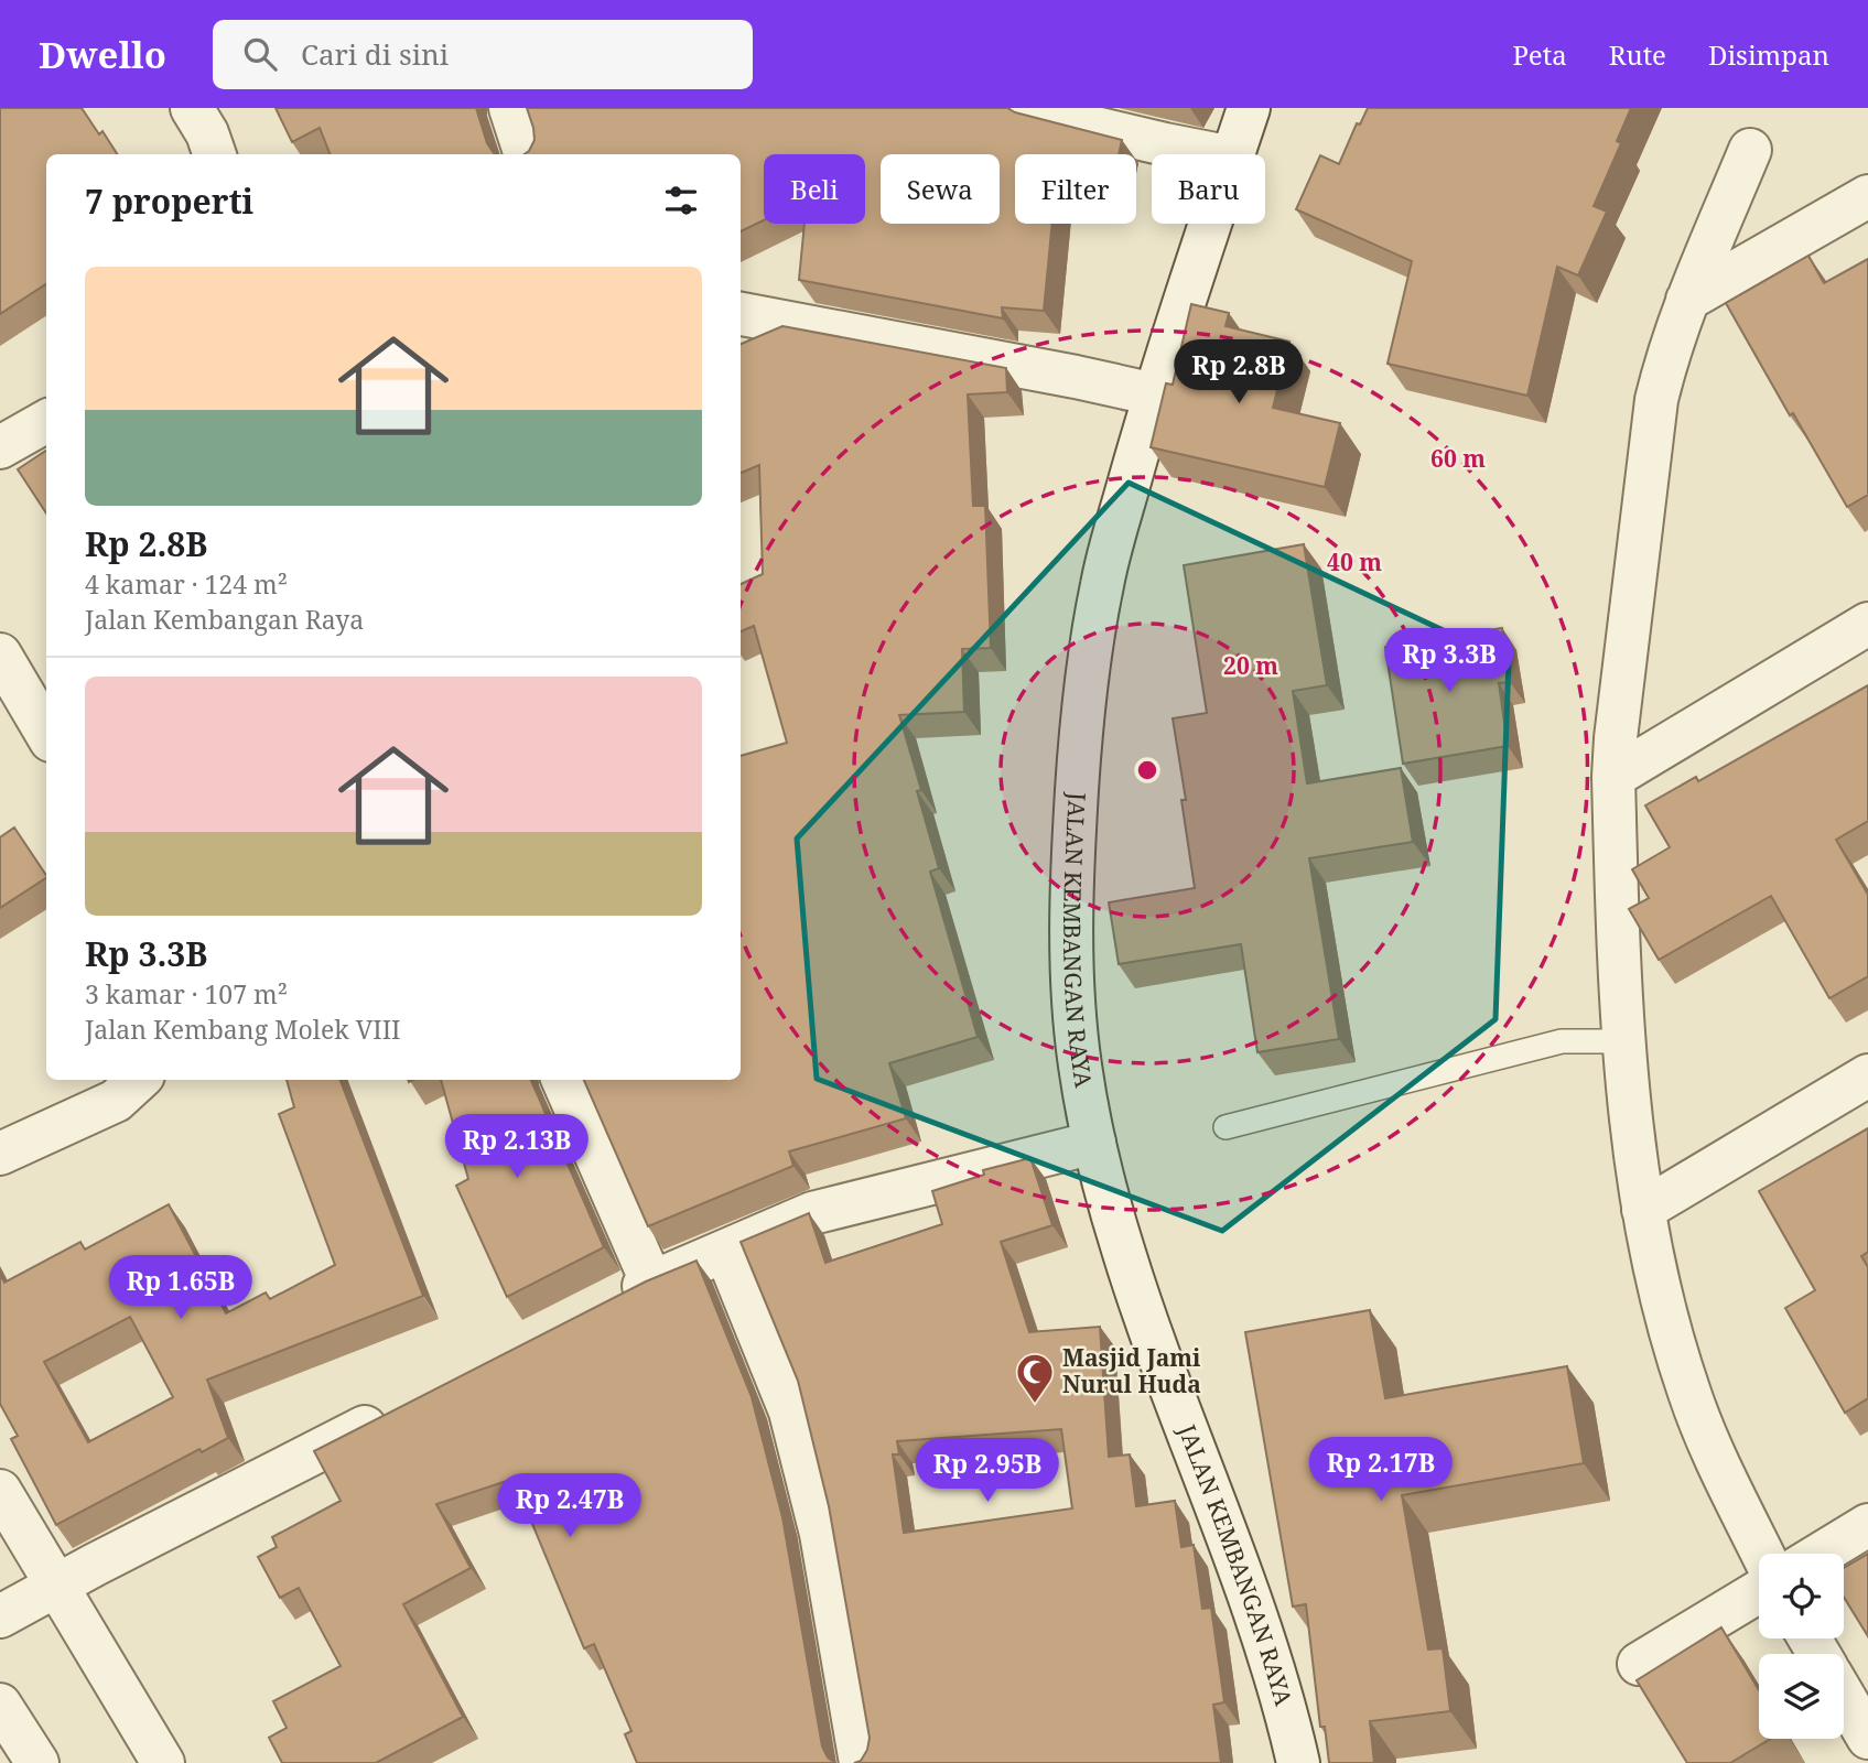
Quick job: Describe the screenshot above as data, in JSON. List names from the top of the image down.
{
  "streets": {
    "street": ["JALAN KEMBANGAN RAYA"]
  },
  "places": {
    "mosque": ["Masjid Jami Nurul Huda"]
  },
  "page": {
    "header": "Dwello",
    "search": "Cari di sini",
    "nav": ["Peta", "Rute", "Disimpan"],
    "chip": [
      "Beli",
      "Sewa",
      "Filter",
      "Baru"
    ],
    "heading": "7 properti",
    "list": [
      {
        "name": "Rp 2.8B",
        "note": "4 kamar · 124 m² · Jalan Kembangan Raya"
      },
      {
        "name": "Rp 3.3B",
        "note": "3 kamar · 107 m² · Jalan Kembang Molek VIII"
      }
    ],
    "price": [
      "Rp 2.8B",
      "Rp 3.3B",
      "Rp 2.13B",
      "Rp 1.65B",
      "Rp 2.17B",
      "Rp 2.95B",
      "Rp 2.47B"
    ]
  },
  "rings": ["60 m", "40 m", "20 m"]
}
